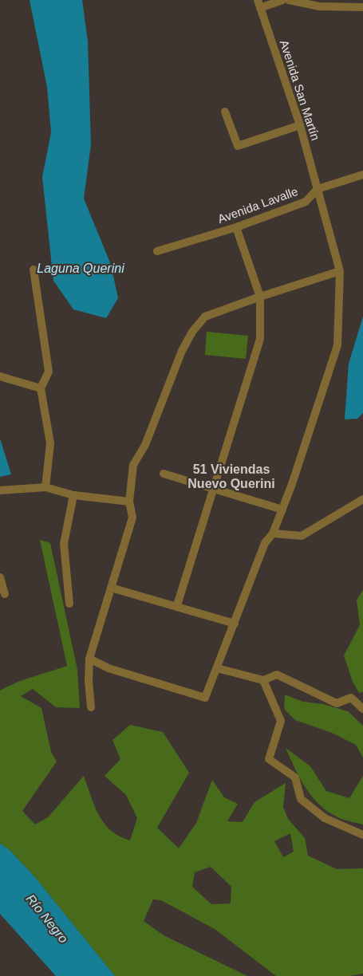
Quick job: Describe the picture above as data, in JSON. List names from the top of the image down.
{
  "streets": {
    "street": ["Avenida San Martín", "Avenida Lavalle"]
  },
  "crossings": [
    ["Avenida San Martín", "Avenida Lavalle"]
  ],
  "districts": ["51 Viviendas Nuevo Querini"],
  "water": ["Laguna Querini", "Río Negro"]
}
